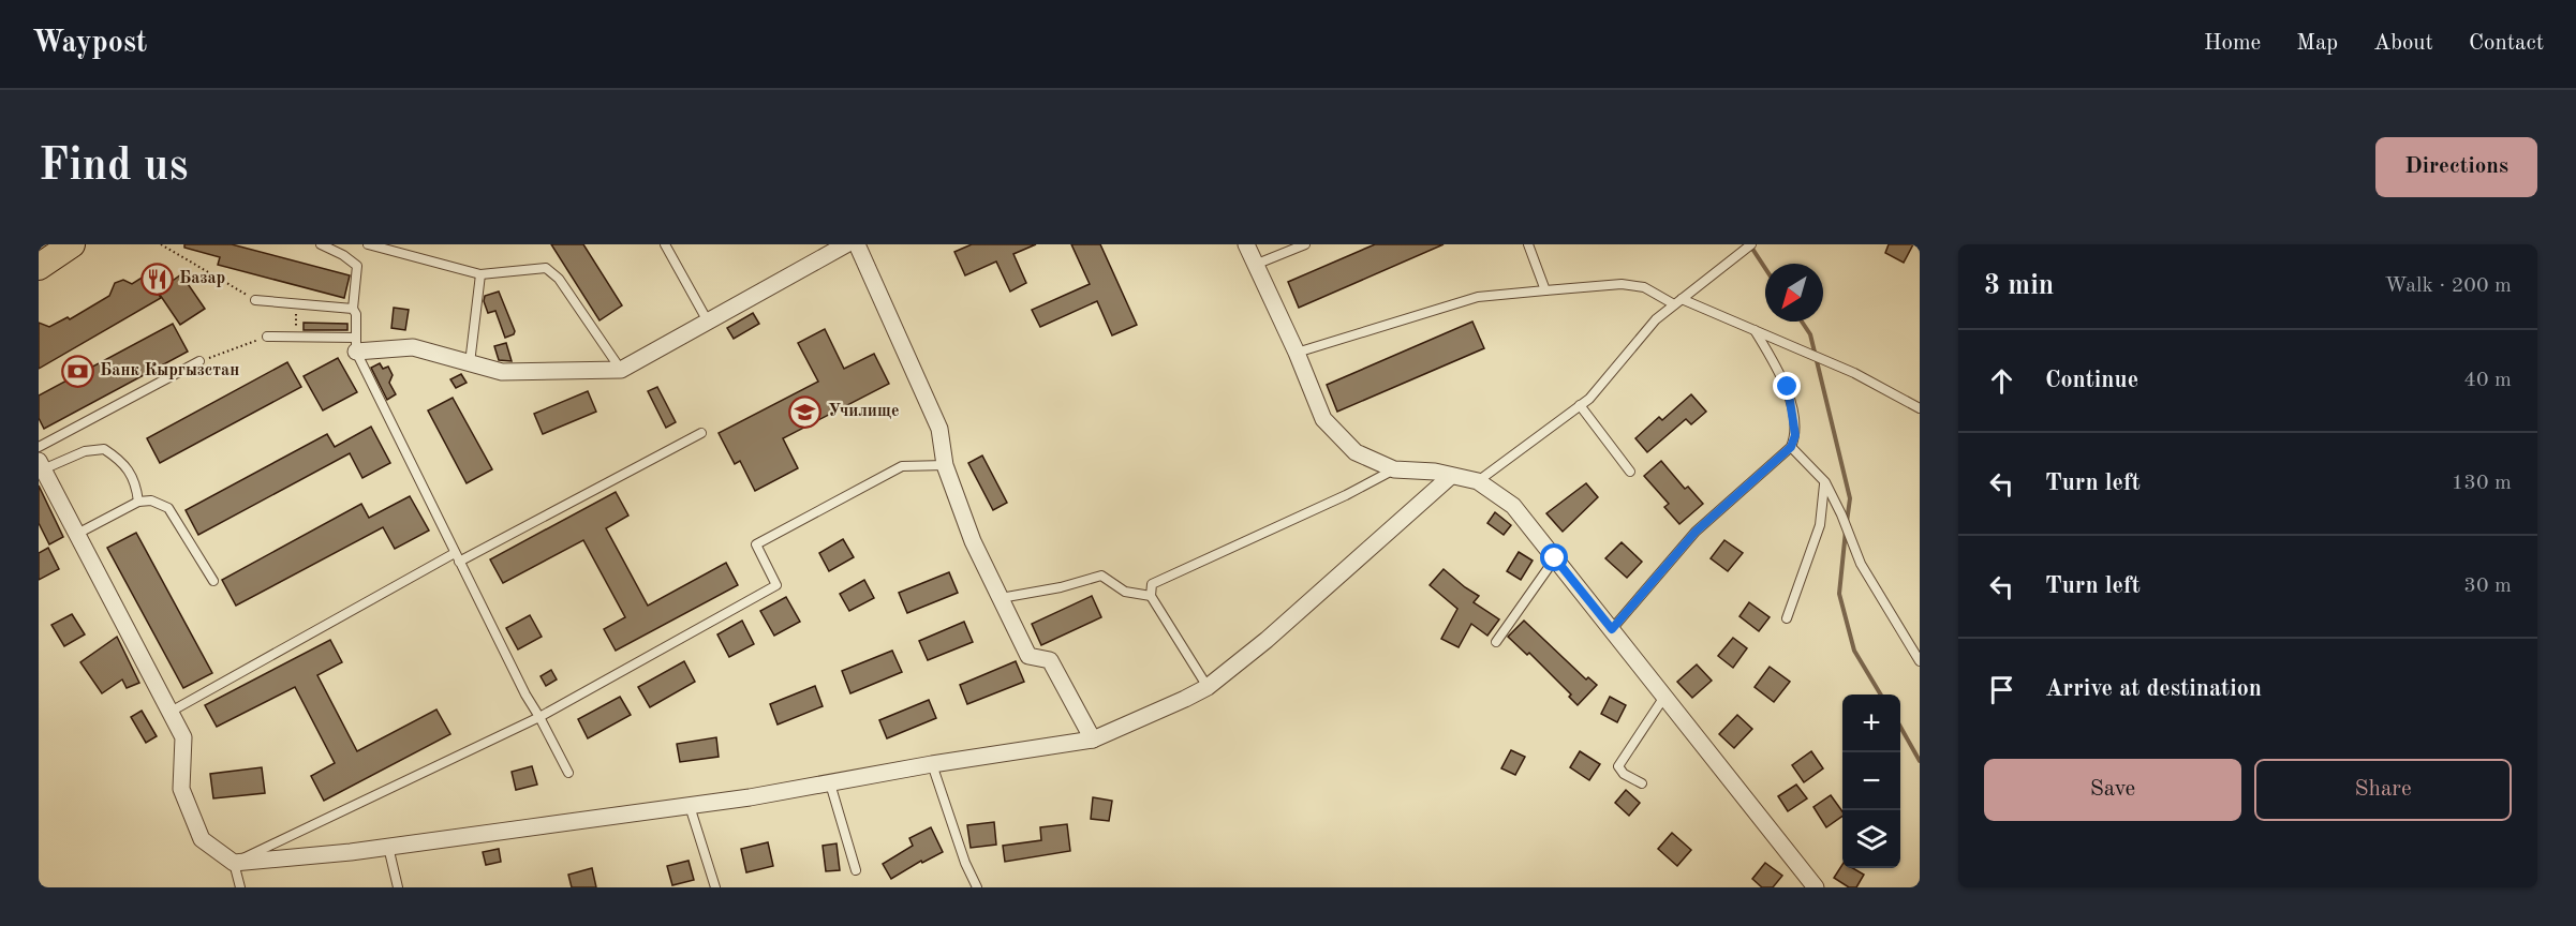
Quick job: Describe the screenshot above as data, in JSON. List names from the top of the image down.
{
  "places": {
    "restaurant": ["Базар"],
    "bank": ["Банк Кыргызстан"],
    "school or university": ["Училище"]
  },
  "north": "bottom left",
  "page": {
    "header": "Waypost",
    "nav": [
      "Home",
      "Map",
      "About",
      "Contact"
    ],
    "buttons": [
      "Directions",
      ["Save", "Share"]
    ],
    "title": "Find us",
    "heading": ["3 min", "Walk · 200 m"],
    "list": [
      ["Continue", "40 m"],
      ["Turn left", "130 m"],
      ["Turn left", "30 m"],
      "Arrive at destination"
    ],
    "map_buttons": ["+", "−"]
  }
}
